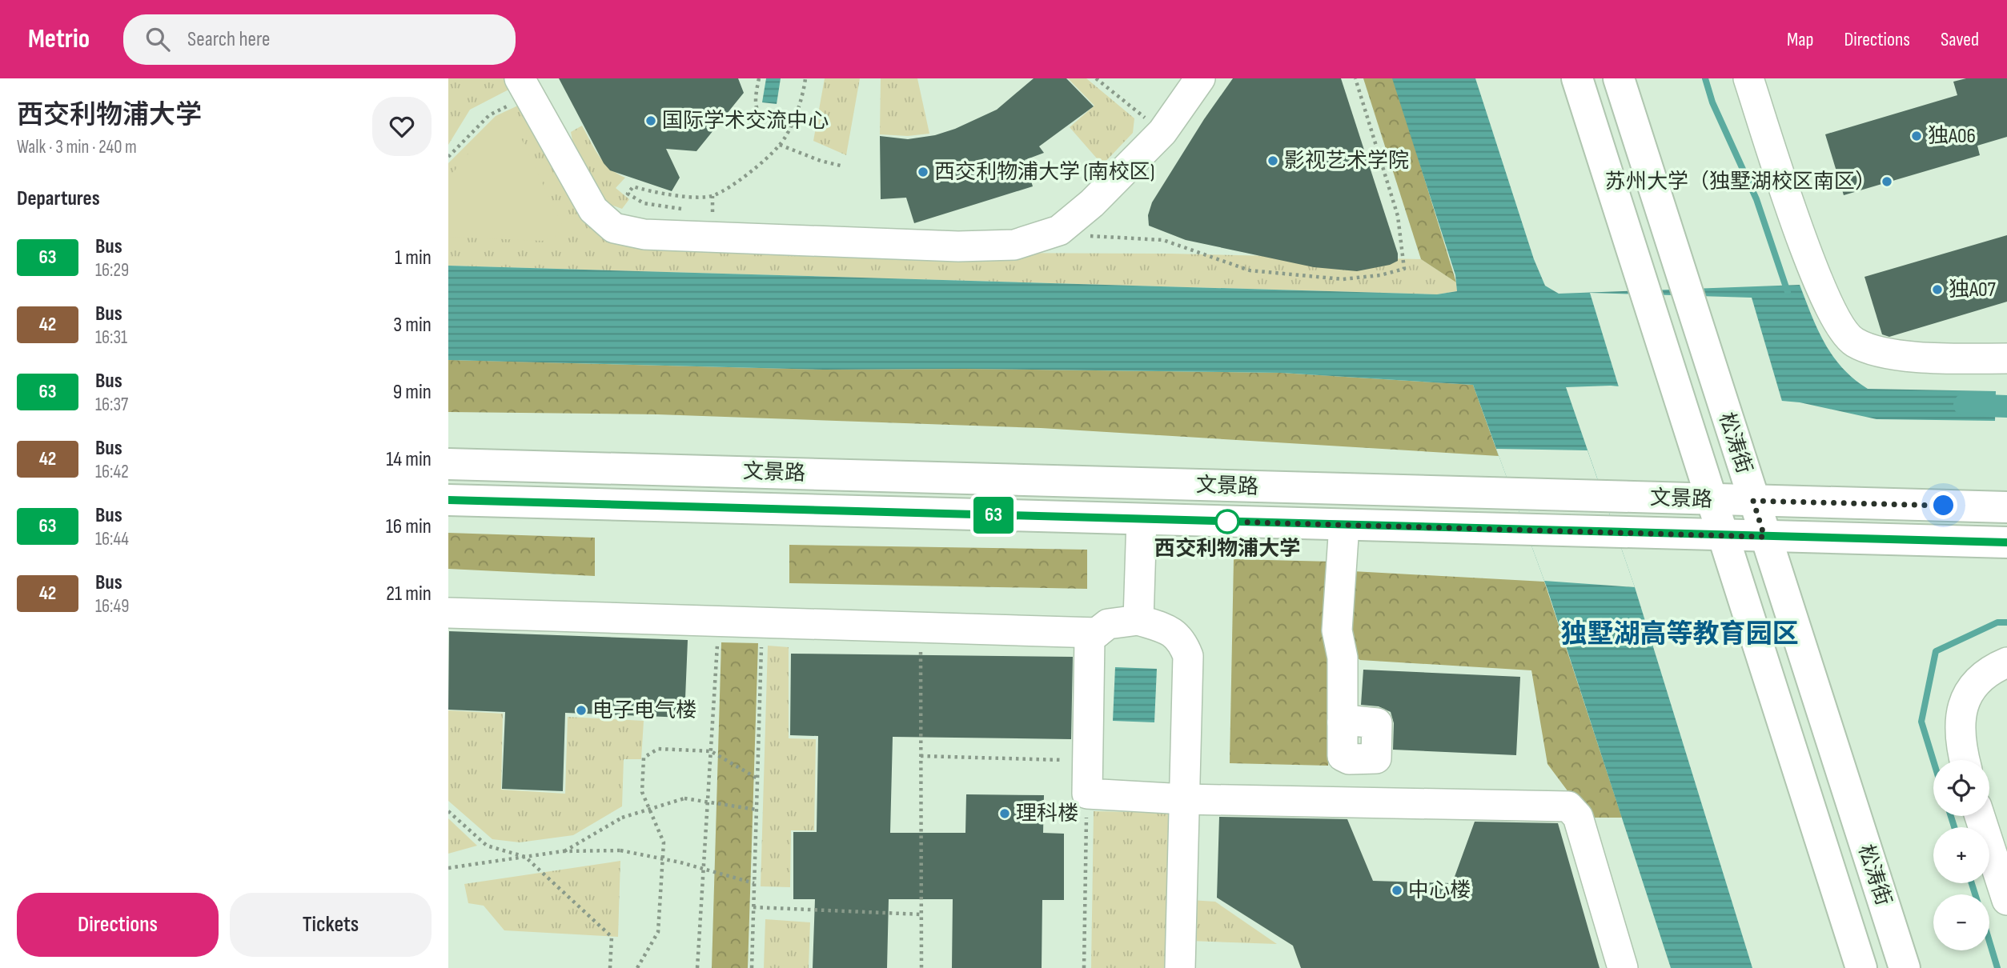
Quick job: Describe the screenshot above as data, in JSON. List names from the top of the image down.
{
  "streets": {
    "main road": ["松涛街", "文景路"]
  },
  "crossings": [
    ["松涛街", "文景路"]
  ],
  "districts": ["独墅湖高等教育园区"],
  "places": [
    "国际学术交流中心",
    "独A06",
    "影视艺术学院",
    "西交利物浦大学 (南校区)",
    "苏州大学（独墅湖校区南区）",
    "独A07",
    "西交利物浦大学",
    "电子电气楼",
    "理科楼",
    "中心楼"
  ],
  "lines": ["bus line 63"],
  "page": {
    "header": "Metrio",
    "search": "Search here",
    "nav": ["Map", "Directions", "Saved"],
    "heading": [
      ["西交利物浦大学", "Walk · 3 min · 240 m"],
      "Departures"
    ],
    "on_map": "63",
    "list": [
      {
        "mark": "63",
        "name": "Bus",
        "note": "16:29",
        "value": "1 min"
      },
      {
        "mark": "42",
        "name": "Bus",
        "note": "16:31",
        "value": "3 min"
      },
      {
        "mark": "63",
        "name": "Bus",
        "note": "16:37",
        "value": "9 min"
      },
      {
        "mark": "42",
        "name": "Bus",
        "note": "16:42",
        "value": "14 min"
      },
      {
        "mark": "63",
        "name": "Bus",
        "note": "16:44",
        "value": "16 min"
      },
      {
        "mark": "42",
        "name": "Bus",
        "note": "16:49",
        "value": "21 min"
      }
    ],
    "map_buttons": ["+", "−"],
    "buttons": ["Directions", "Tickets"]
  }
}
